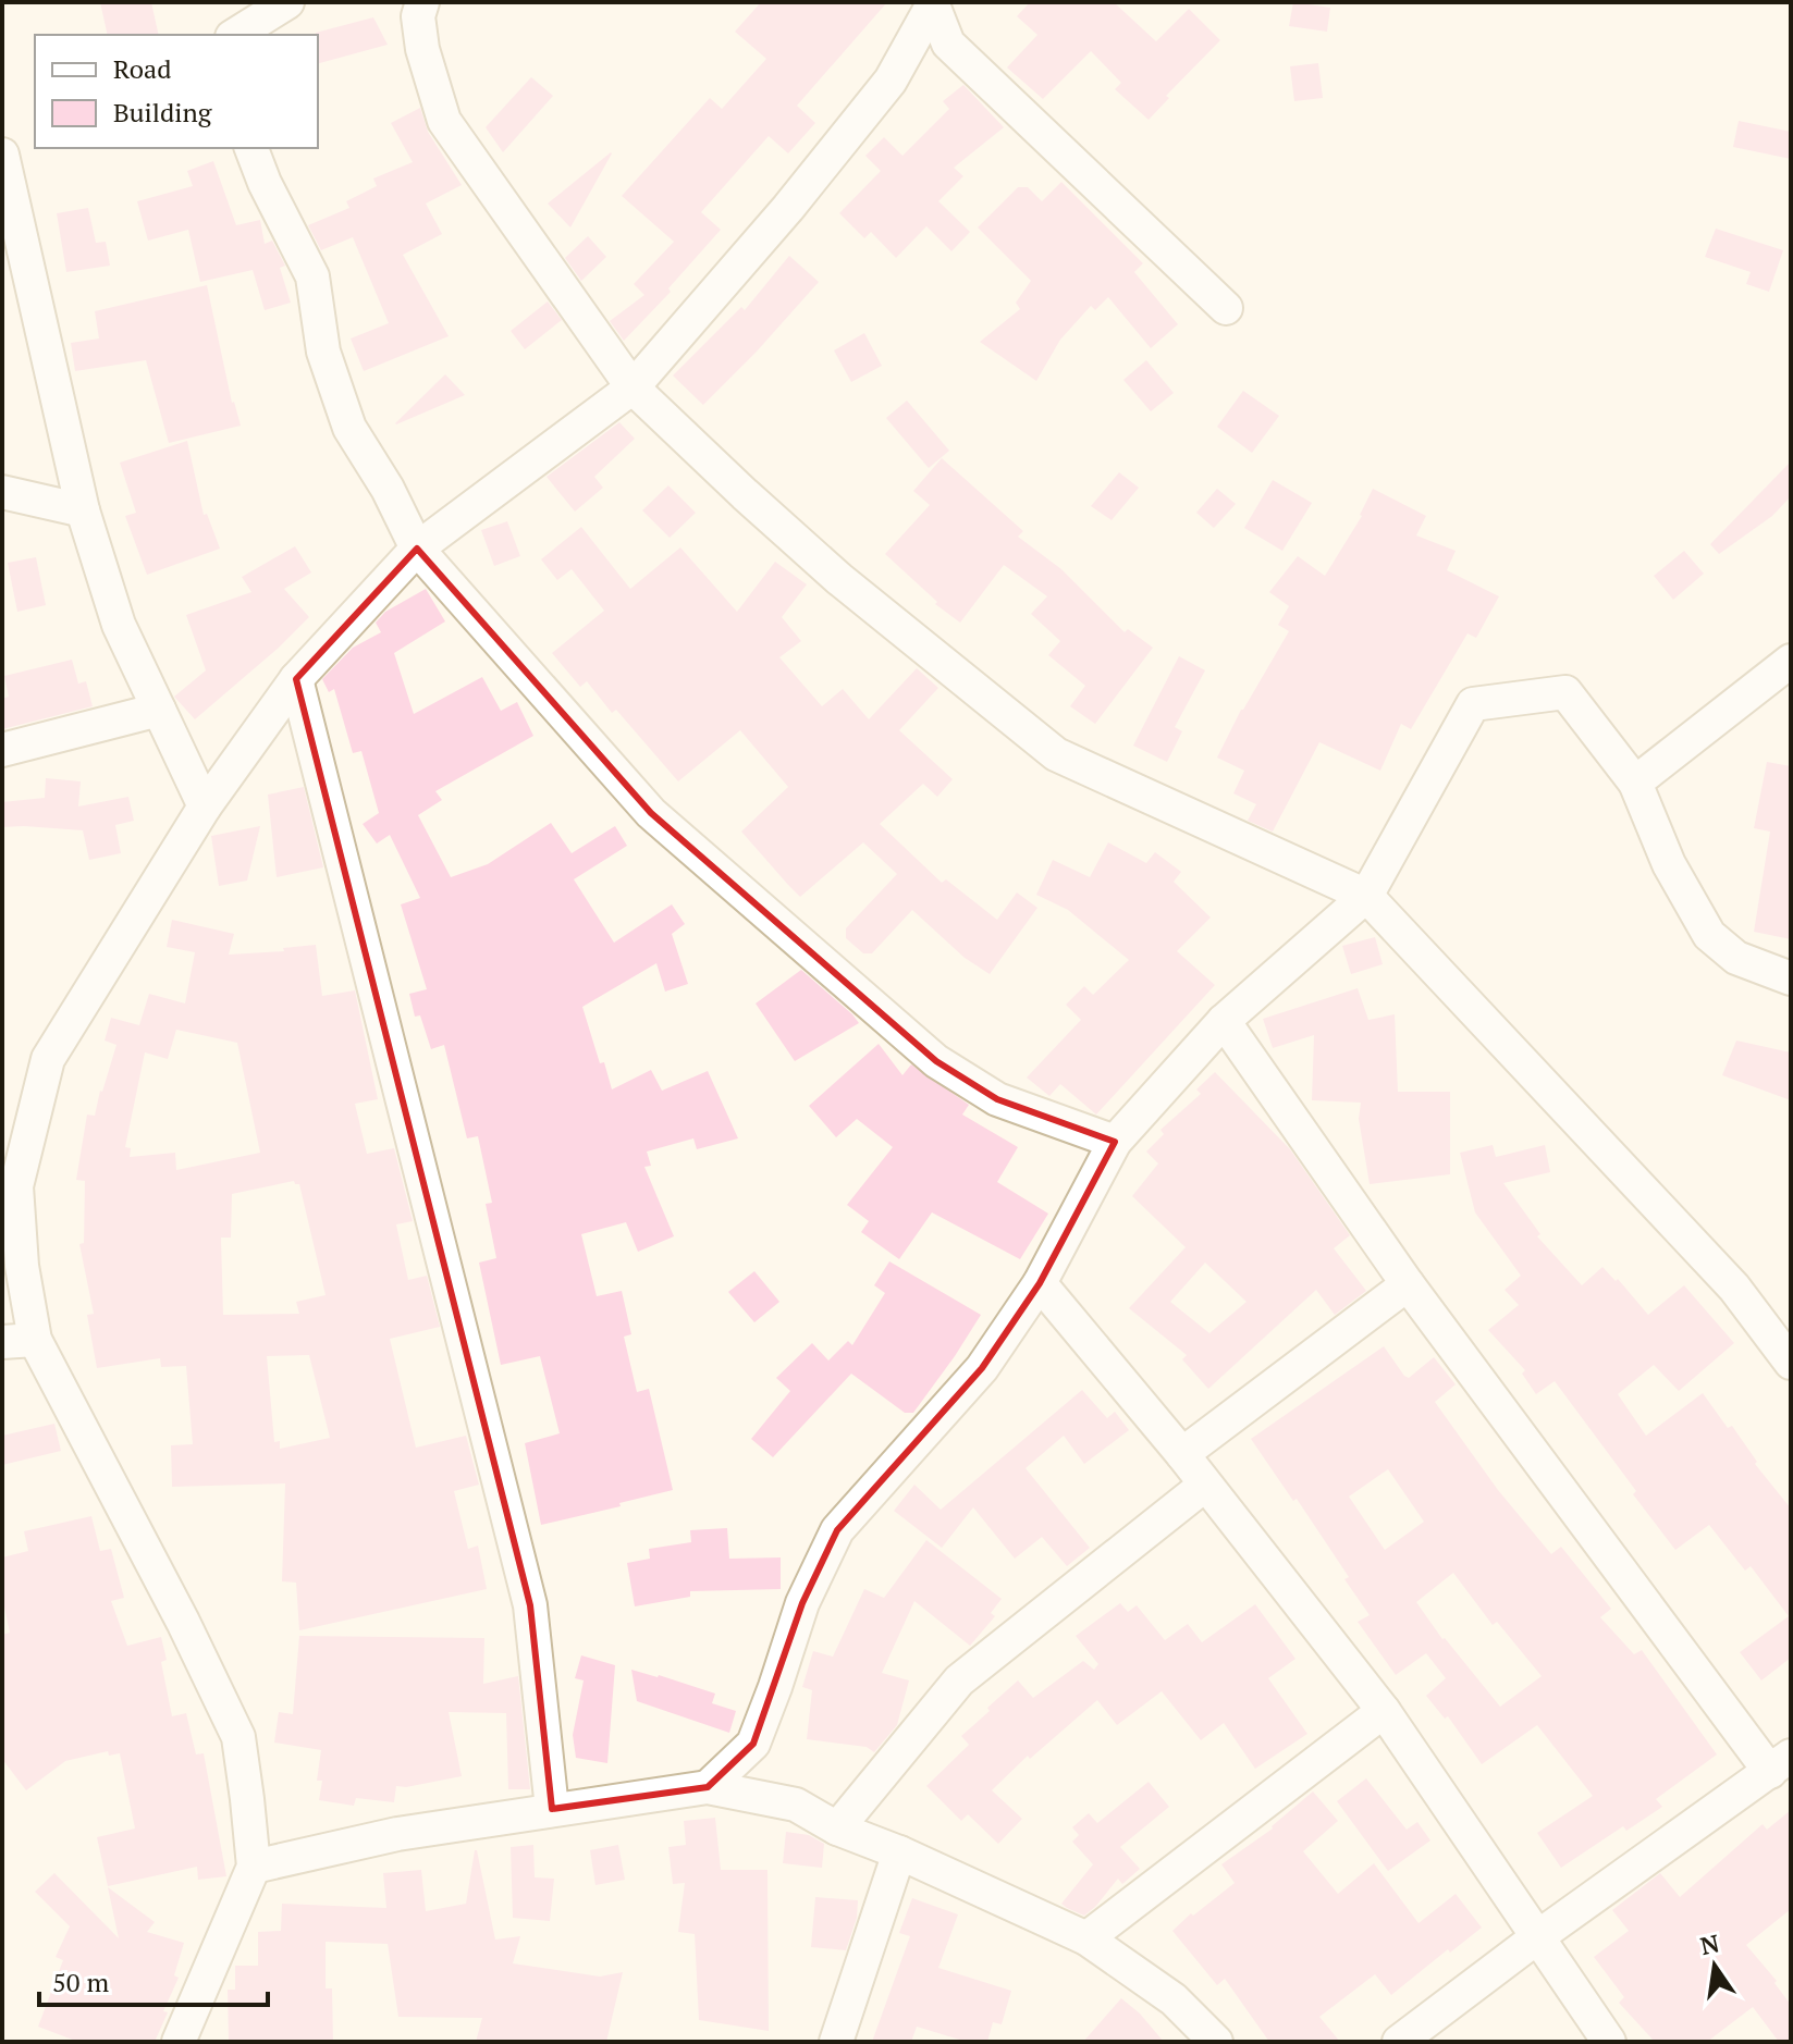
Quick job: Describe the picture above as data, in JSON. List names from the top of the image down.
{
  "legend": ["Road", "Building"],
  "scale_bar": "50 m",
  "north": "top"
}
